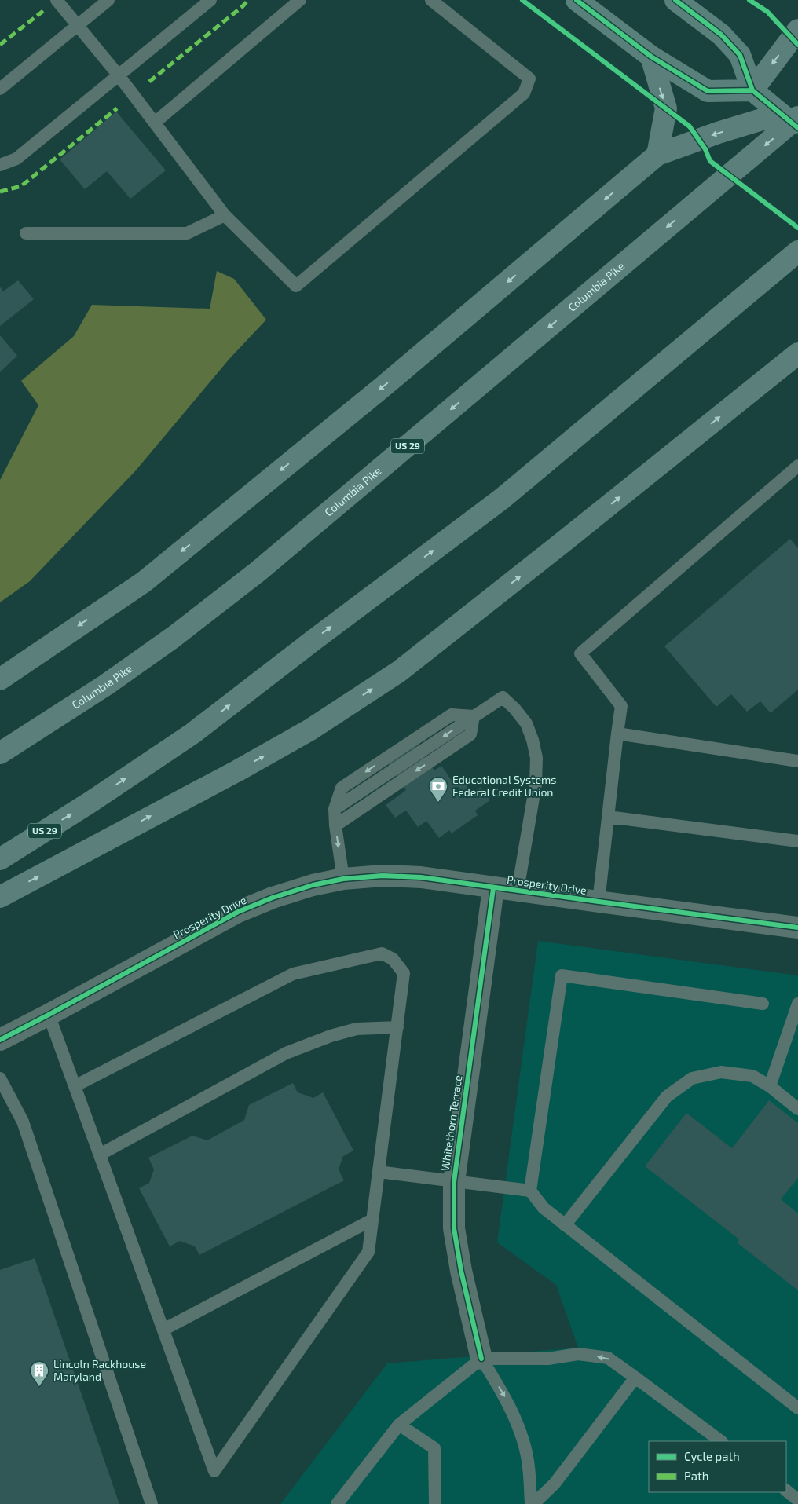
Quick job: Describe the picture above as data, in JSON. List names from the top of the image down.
{
  "streets": {
    "highway": ["Columbia Pike", "US 29"],
    "street": ["Prosperity Drive", "Whitethorn Terrace"]
  },
  "crossings": [
    ["Prosperity Drive", "Whitethorn Terrace"]
  ],
  "places": {
    "bank": ["Educational Systems Federal Credit Union"],
    "building": ["Lincoln Rackhouse Maryland"]
  },
  "legend": ["Cycle path", "Path"]
}
